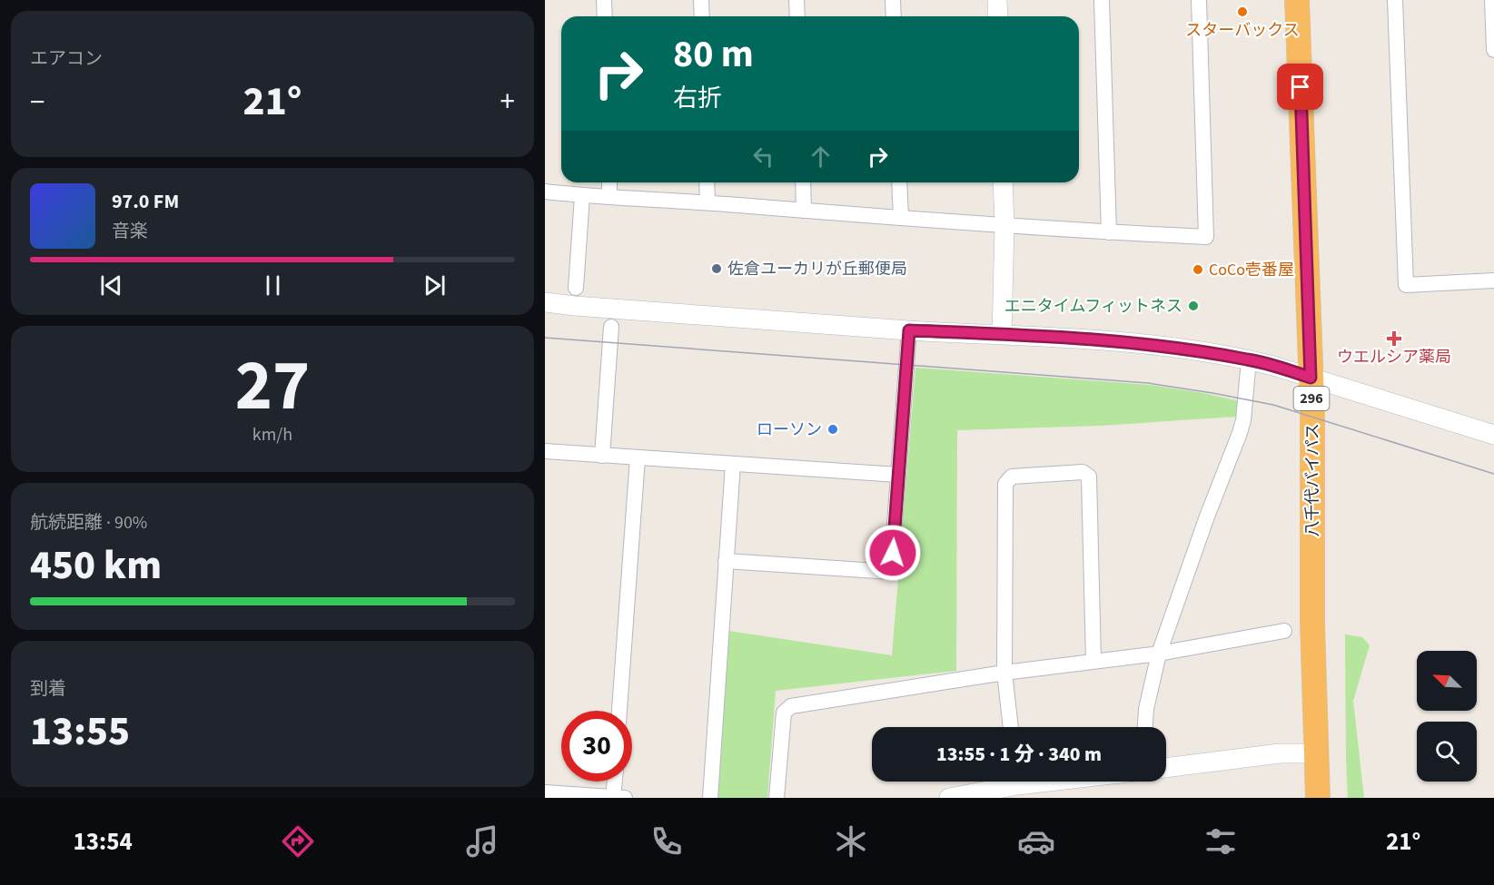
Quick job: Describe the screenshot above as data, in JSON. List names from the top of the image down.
{
  "streets": {
    "highway": ["296", "八千代バイパス"]
  },
  "places": {
    "other": [
      "スターバックス",
      "佐倉ユーカリが丘郵便局",
      "CoCo壱番屋",
      "エニタイムフィットネス",
      "ローソン"
    ],
    "health": ["ウエルシア薬局"]
  },
  "north": "top left",
  "page": {
    "tile": [
      "エアコン",
      ["27", "km/h"],
      ["航続距離 · 90%", "450 km"],
      ["到着", "13:55"]
    ],
    "turn": ["80 m", "右折"],
    "heat": ["−", "21°", "+"],
    "song": ["97.0 FM", "音楽"],
    "limit": "30",
    "trip": "13:55 · 1 分 · 340 m",
    "tabs": ["13:54", "21°"]
  }
}
